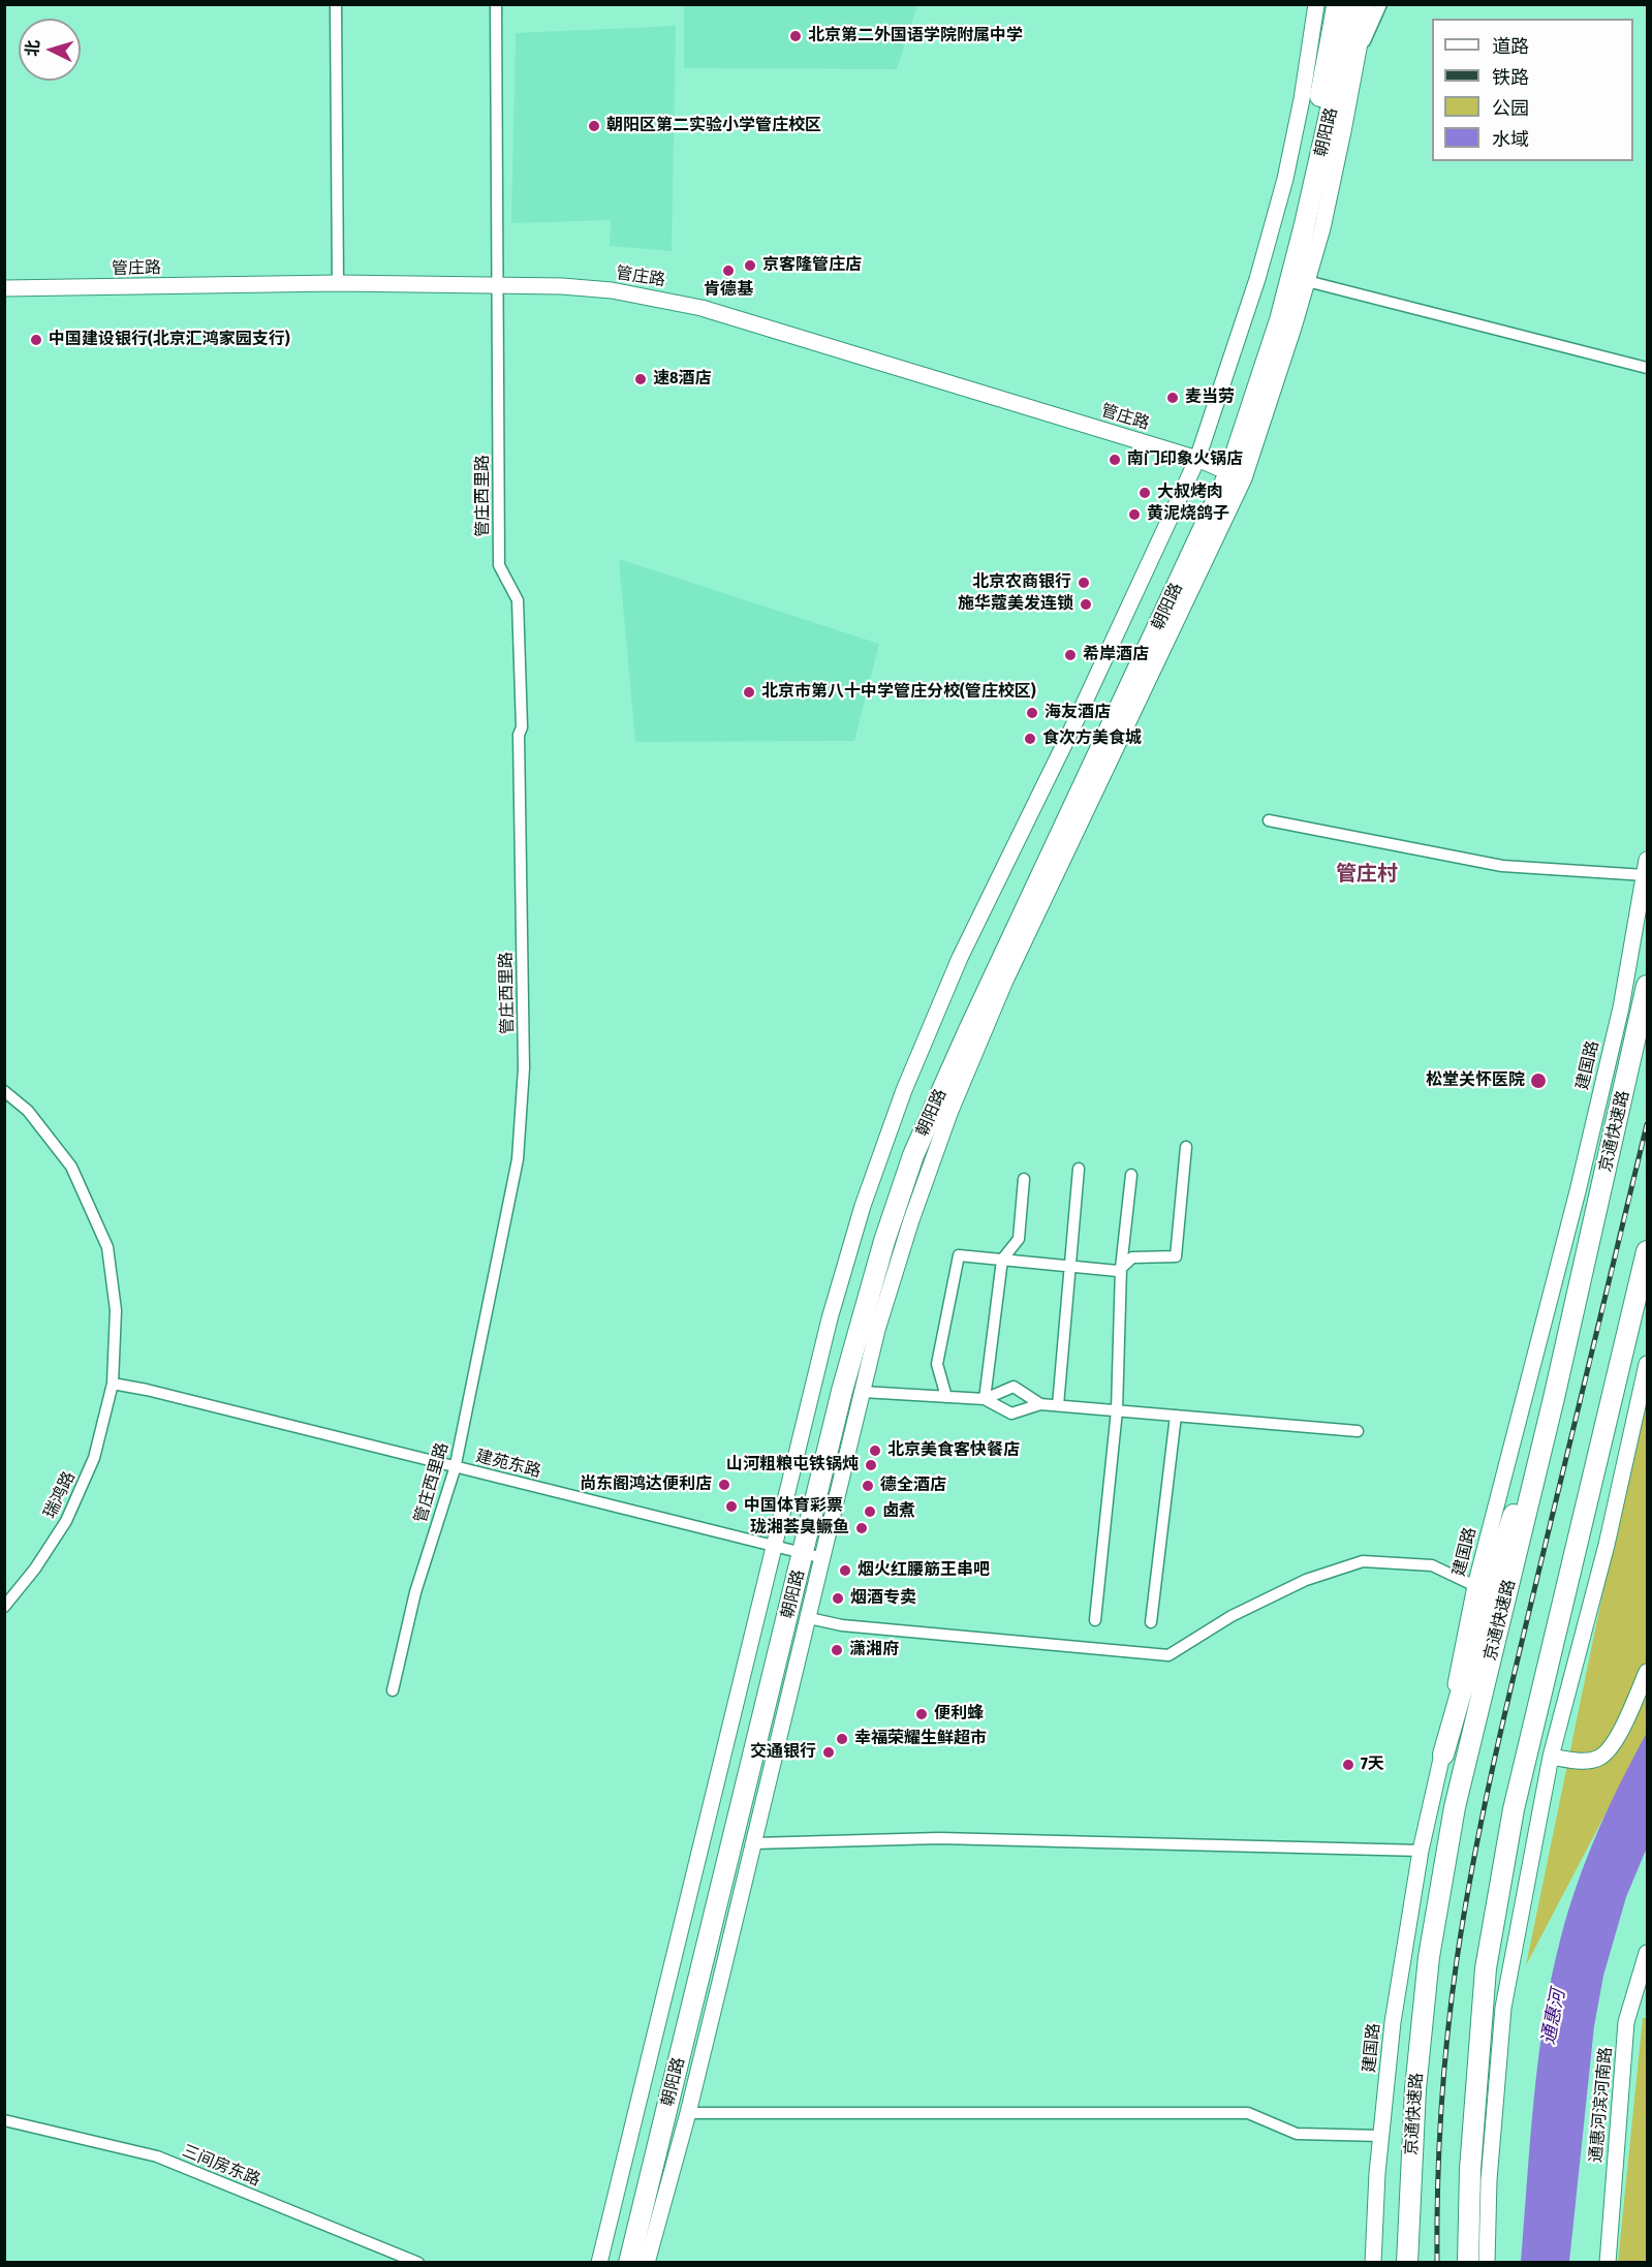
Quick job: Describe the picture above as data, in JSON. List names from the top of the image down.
{
  "streets": {
    "highway": ["朝阳路", "京通快速路"],
    "street": [
      "管庄路",
      "管庄西里路",
      "建国路",
      "建苑东路",
      "瑞鸿路",
      "通惠河滨河南路",
      "三间房东路"
    ]
  },
  "crossings": [
    ["朝阳路", "管庄路"],
    ["朝阳路", "建苑东路"],
    ["管庄路", "管庄西里路"],
    ["管庄西里路", "建苑东路"],
    ["建苑东路", "瑞鸿路"]
  ],
  "districts": ["管庄村"],
  "water": ["通惠河"],
  "places": [
    "北京第二外国语学院附属中学",
    "朝阳区第二实验小学管庄校区",
    "京客隆管庄店",
    "肯德基",
    "中国建设银行(北京汇鸿家园支行)",
    "速8酒店",
    "麦当劳",
    "南门印象火锅店",
    "大叔烤肉",
    "黄泥烧鸽子",
    "北京农商银行",
    "施华蔻美发连锁",
    "希岸酒店",
    "北京市第八十中学管庄分校(管庄校区)",
    "海友酒店",
    "食次方美食城",
    "松堂关怀医院",
    "北京美食客快餐店",
    "山河粗粮屯铁锅炖",
    "尚东阁鸿达便利店",
    "德全酒店",
    "中国体育彩票",
    "卤煮",
    "珑湘荟臭鳜鱼",
    "烟火红腰筋王串吧",
    "烟酒专卖",
    "潇湘府",
    "便利蜂",
    "幸福荣耀生鲜超市",
    "交通银行",
    "7天"
  ],
  "legend": [
    "道路",
    "铁路",
    "公园",
    "水域"
  ],
  "north": "left"
}
